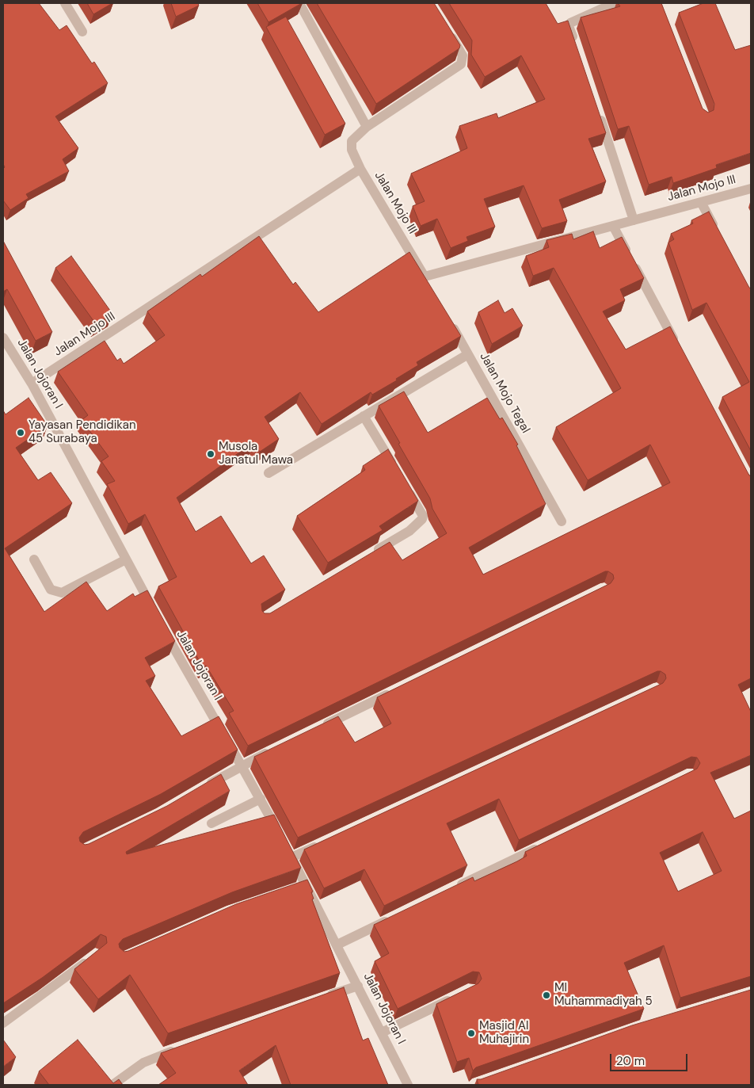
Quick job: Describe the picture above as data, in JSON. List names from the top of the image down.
{
  "streets": {
    "street": ["Jalan Mojo III", "Jalan Jojoran I", "Jalan Mojo Tegal"]
  },
  "crossings": [
    ["Jalan Mojo III", "Jalan Jojoran I"]
  ],
  "places": [
    "Yayasan Pendidikan 45 Surabaya",
    "Musola Janatul Mawa",
    "MI Muhammadiyah 5",
    "Masjid Al Muhajirin"
  ],
  "scale_bar": "20 m"
}
